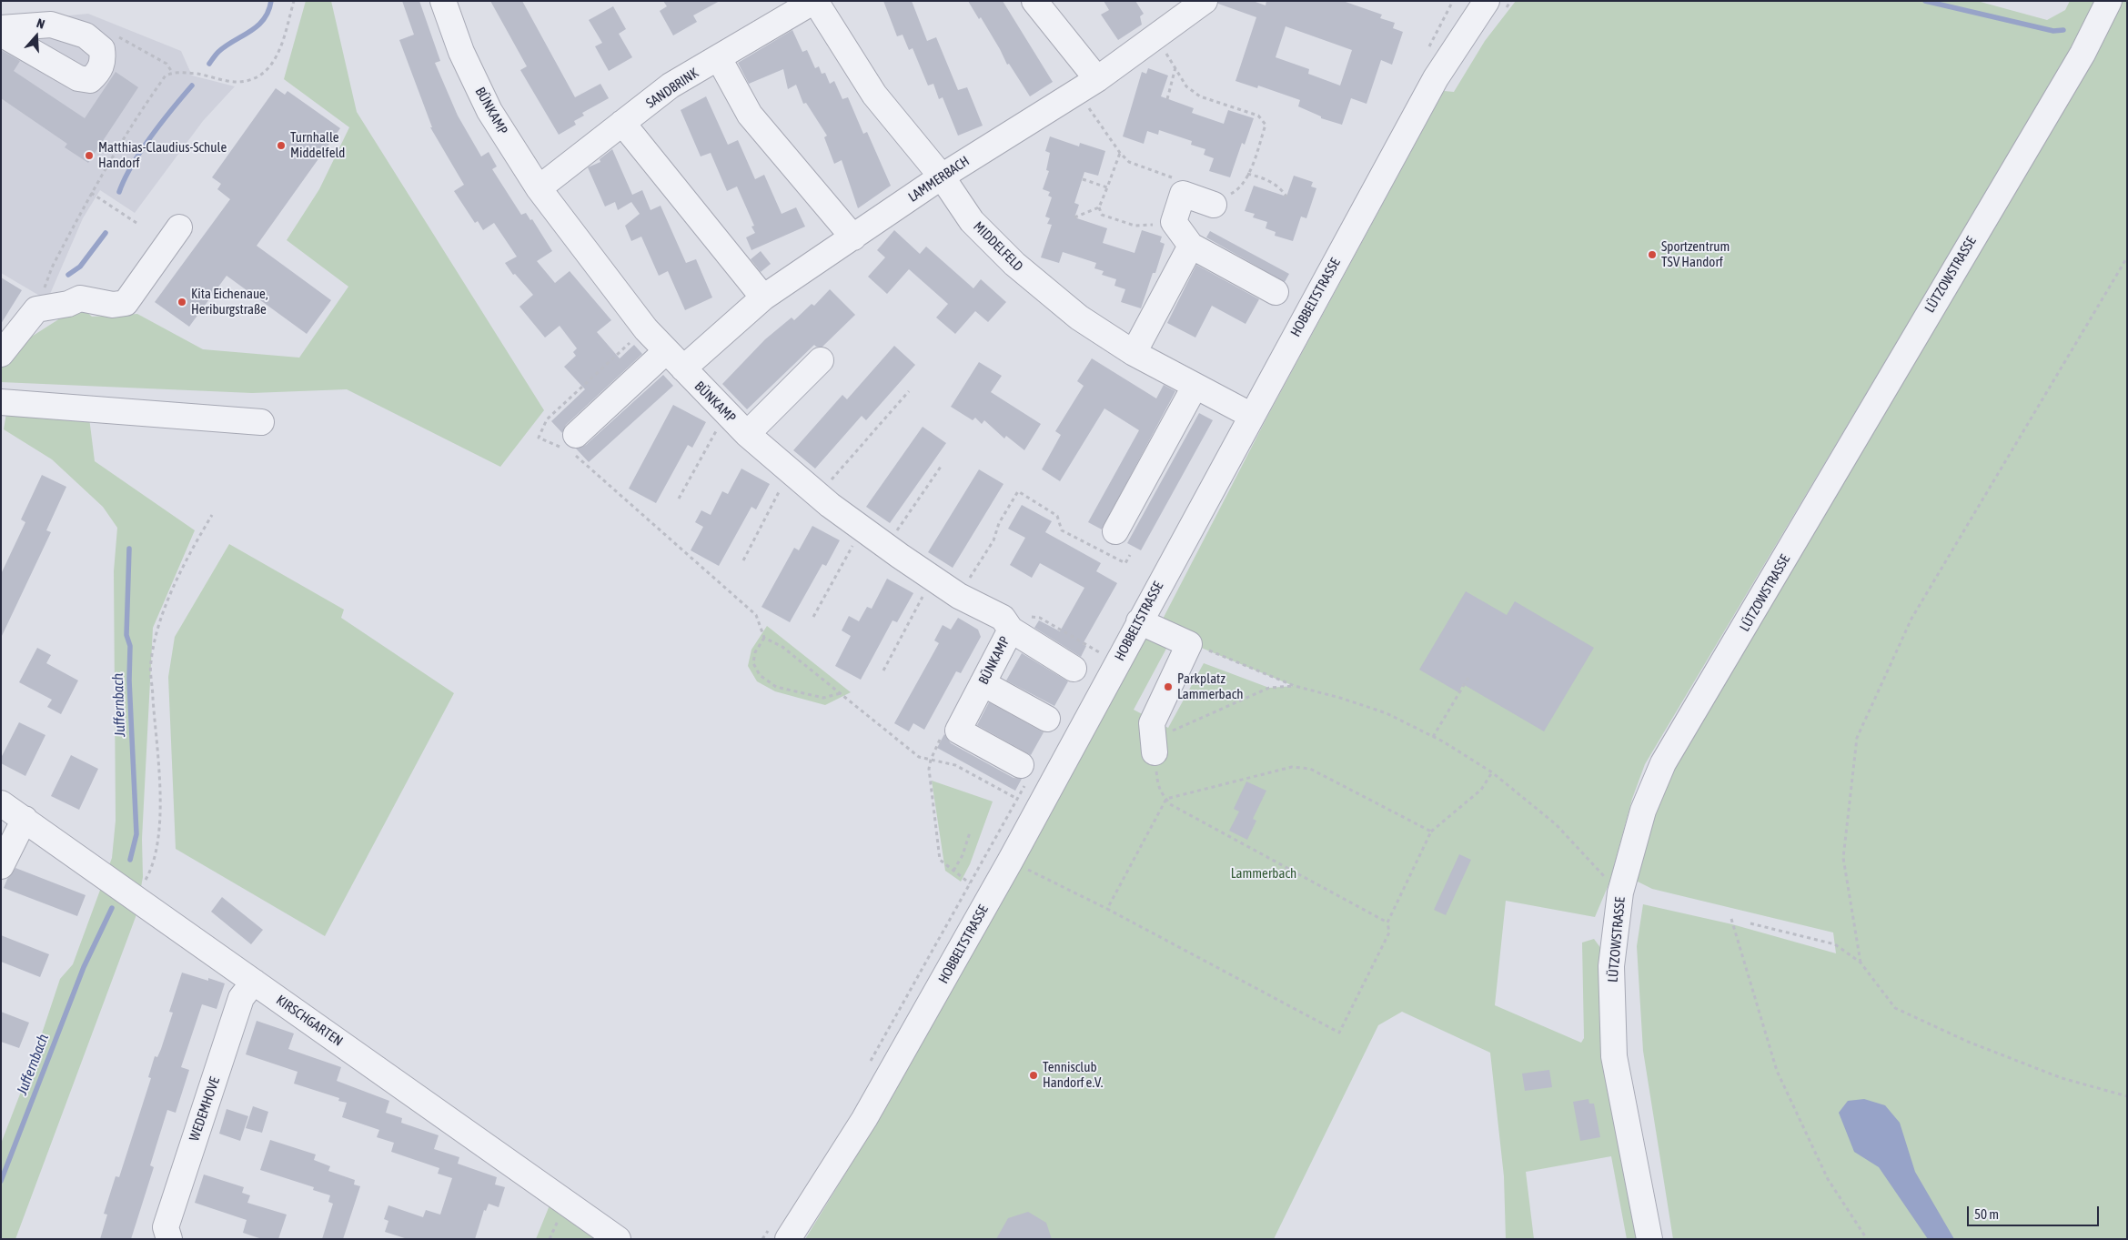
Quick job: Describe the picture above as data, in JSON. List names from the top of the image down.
{
  "streets": {
    "street": [
      "SANDBRINK",
      "BÜNKAMP",
      "LAMMERBACH",
      "MIDDELFELD",
      "LÜTZOWSTRASSE",
      "HOBBELTSTRASSE",
      "KIRSCHGARTEN",
      "WEDEMHOVE"
    ]
  },
  "crossings": [
    ["SANDBRINK", "BÜNKAMP"],
    ["SANDBRINK", "MIDDELFELD"],
    ["BÜNKAMP", "LAMMERBACH"],
    ["LAMMERBACH", "MIDDELFELD"],
    ["MIDDELFELD", "HOBBELTSTRASSE"],
    ["KIRSCHGARTEN", "WEDEMHOVE"]
  ],
  "water": ["Juffernbach"],
  "parks": ["Lammerbach"],
  "places": [
    "Turnhalle Middelfeld",
    "Matthias-Claudius-Schule Handorf",
    "Sportzentrum TSV Handorf",
    "Kita Eichenaue, Heriburgstraße",
    "Parkplatz Lammerbach",
    "Tennisclub Handorf e.V."
  ],
  "scale_bar": "50 m",
  "north": "top"
}
